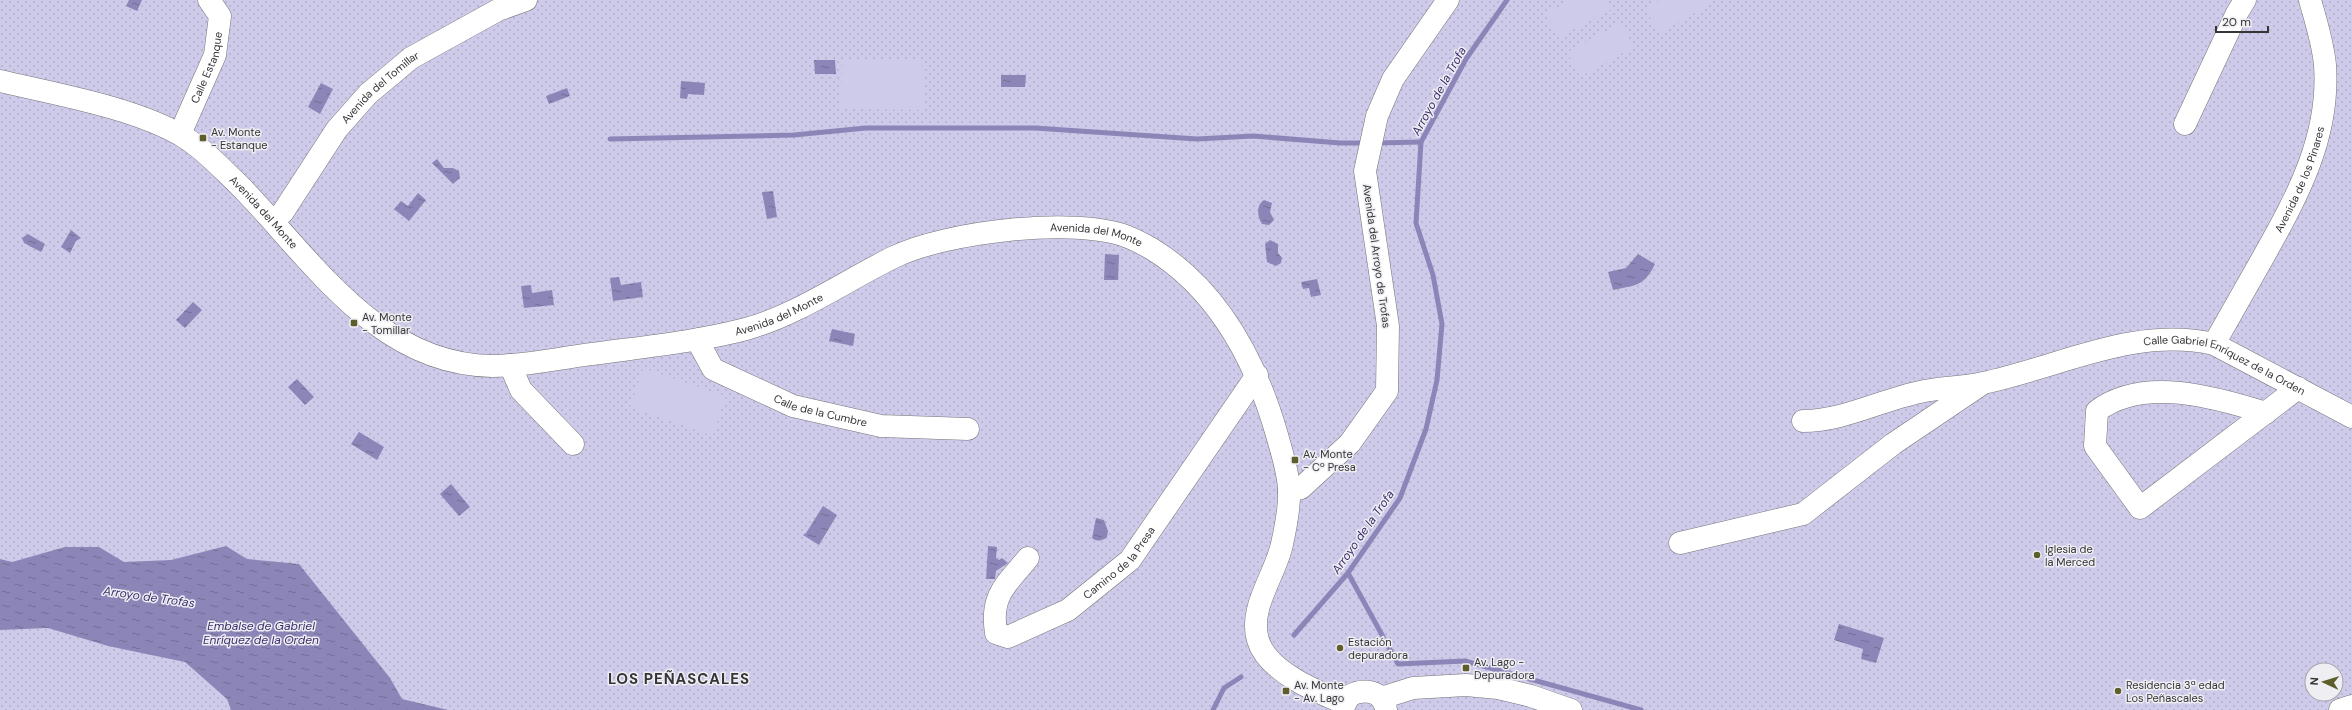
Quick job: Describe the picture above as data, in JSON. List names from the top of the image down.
{
  "streets": {
    "street": [
      "Calle Estanque",
      "Avenida del Tomillar",
      "Avenida de los Pinares",
      "Avenida del Monte",
      "Avenida del Arroyo de Trofas",
      "Calle Gabriel Enríquez de la Orden",
      "Calle de la Cumbre",
      "Camino de la Presa"
    ]
  },
  "crossings": [
    ["Calle Estanque", "Avenida del Monte"],
    ["Avenida del Tomillar", "Avenida del Monte"],
    ["Avenida de los Pinares", "Calle Gabriel Enríquez de la Orden"],
    ["Avenida del Monte", "Avenida del Arroyo de Trofas"],
    ["Avenida del Monte", "Calle de la Cumbre"],
    ["Avenida del Monte", "Camino de la Presa"]
  ],
  "districts": ["LOS PEÑASCALES"],
  "water": ["Arroyo de la Trofa", "Arroyo de Trofas", "Embalse de Gabriel Enríquez de la Orden"],
  "places": {
    "transit": [
      "Av. Monte - Estanque",
      "Av. Monte - Tomillar",
      "Av. Monte - Cº Presa",
      "Av. Lago - Depuradora",
      "Av. Monte - Av. Lago"
    ],
    "other": ["Iglesia de la Merced", "Estación depuradora", "Residencia 3ª edad Los Peñascales"]
  },
  "scale_bar": "20 m",
  "north": "left"
}
